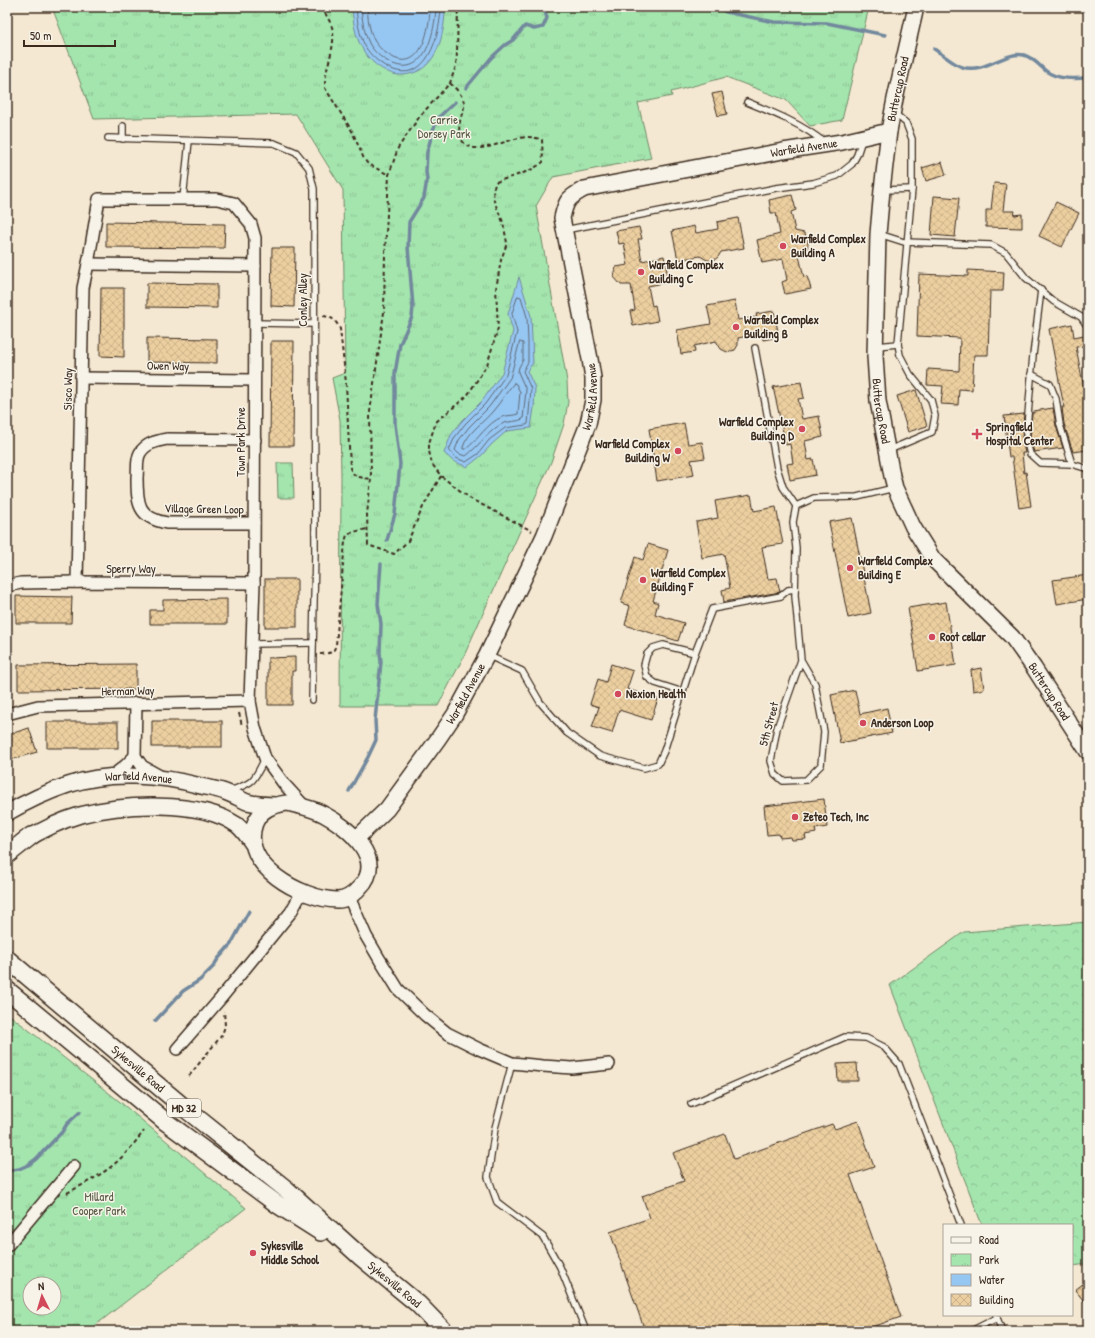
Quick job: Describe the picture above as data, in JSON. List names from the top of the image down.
{
  "streets": {
    "main road": ["Sykesville Road", "MD 32"],
    "street": [
      "Buttercup Road",
      "Warfield Avenue",
      "Owen Way",
      "Sisco Way",
      "Town Park Drive",
      "Village Green Loop",
      "Sperry Way",
      "Herman Way"
    ],
    "lane": ["Conley Alley", "5th Street"]
  },
  "crossings": [
    ["Buttercup Road", "Warfield Avenue"],
    ["Warfield Avenue", "Town Park Drive"],
    ["Owen Way", "Sisco Way"],
    ["Owen Way", "Town Park Drive"],
    ["Sisco Way", "Town Park Drive"],
    ["Sisco Way", "Sperry Way"],
    ["Town Park Drive", "Village Green Loop"],
    ["Town Park Drive", "Sperry Way"],
    ["Town Park Drive", "Herman Way"]
  ],
  "parks": ["Carrie Dorsey Park", "Millard Cooper Park"],
  "places": {
    "other": [
      "Warfield Complex Building A",
      "Warfield Complex Building C",
      "Warfield Complex Building B",
      "Warfield Complex Building D",
      "Warfield Complex Building W",
      "Warfield Complex Building E",
      "Warfield Complex Building F",
      "Root cellar",
      "Nexion Health",
      "Anderson Loop",
      "Zeteo Tech, Inc",
      "Sykesville Middle School"
    ],
    "health": ["Springfield Hospital Center"]
  },
  "legend": [
    "Road",
    "Park",
    "Water",
    "Building"
  ],
  "scale_bar": "50 m",
  "north": "top"
}
